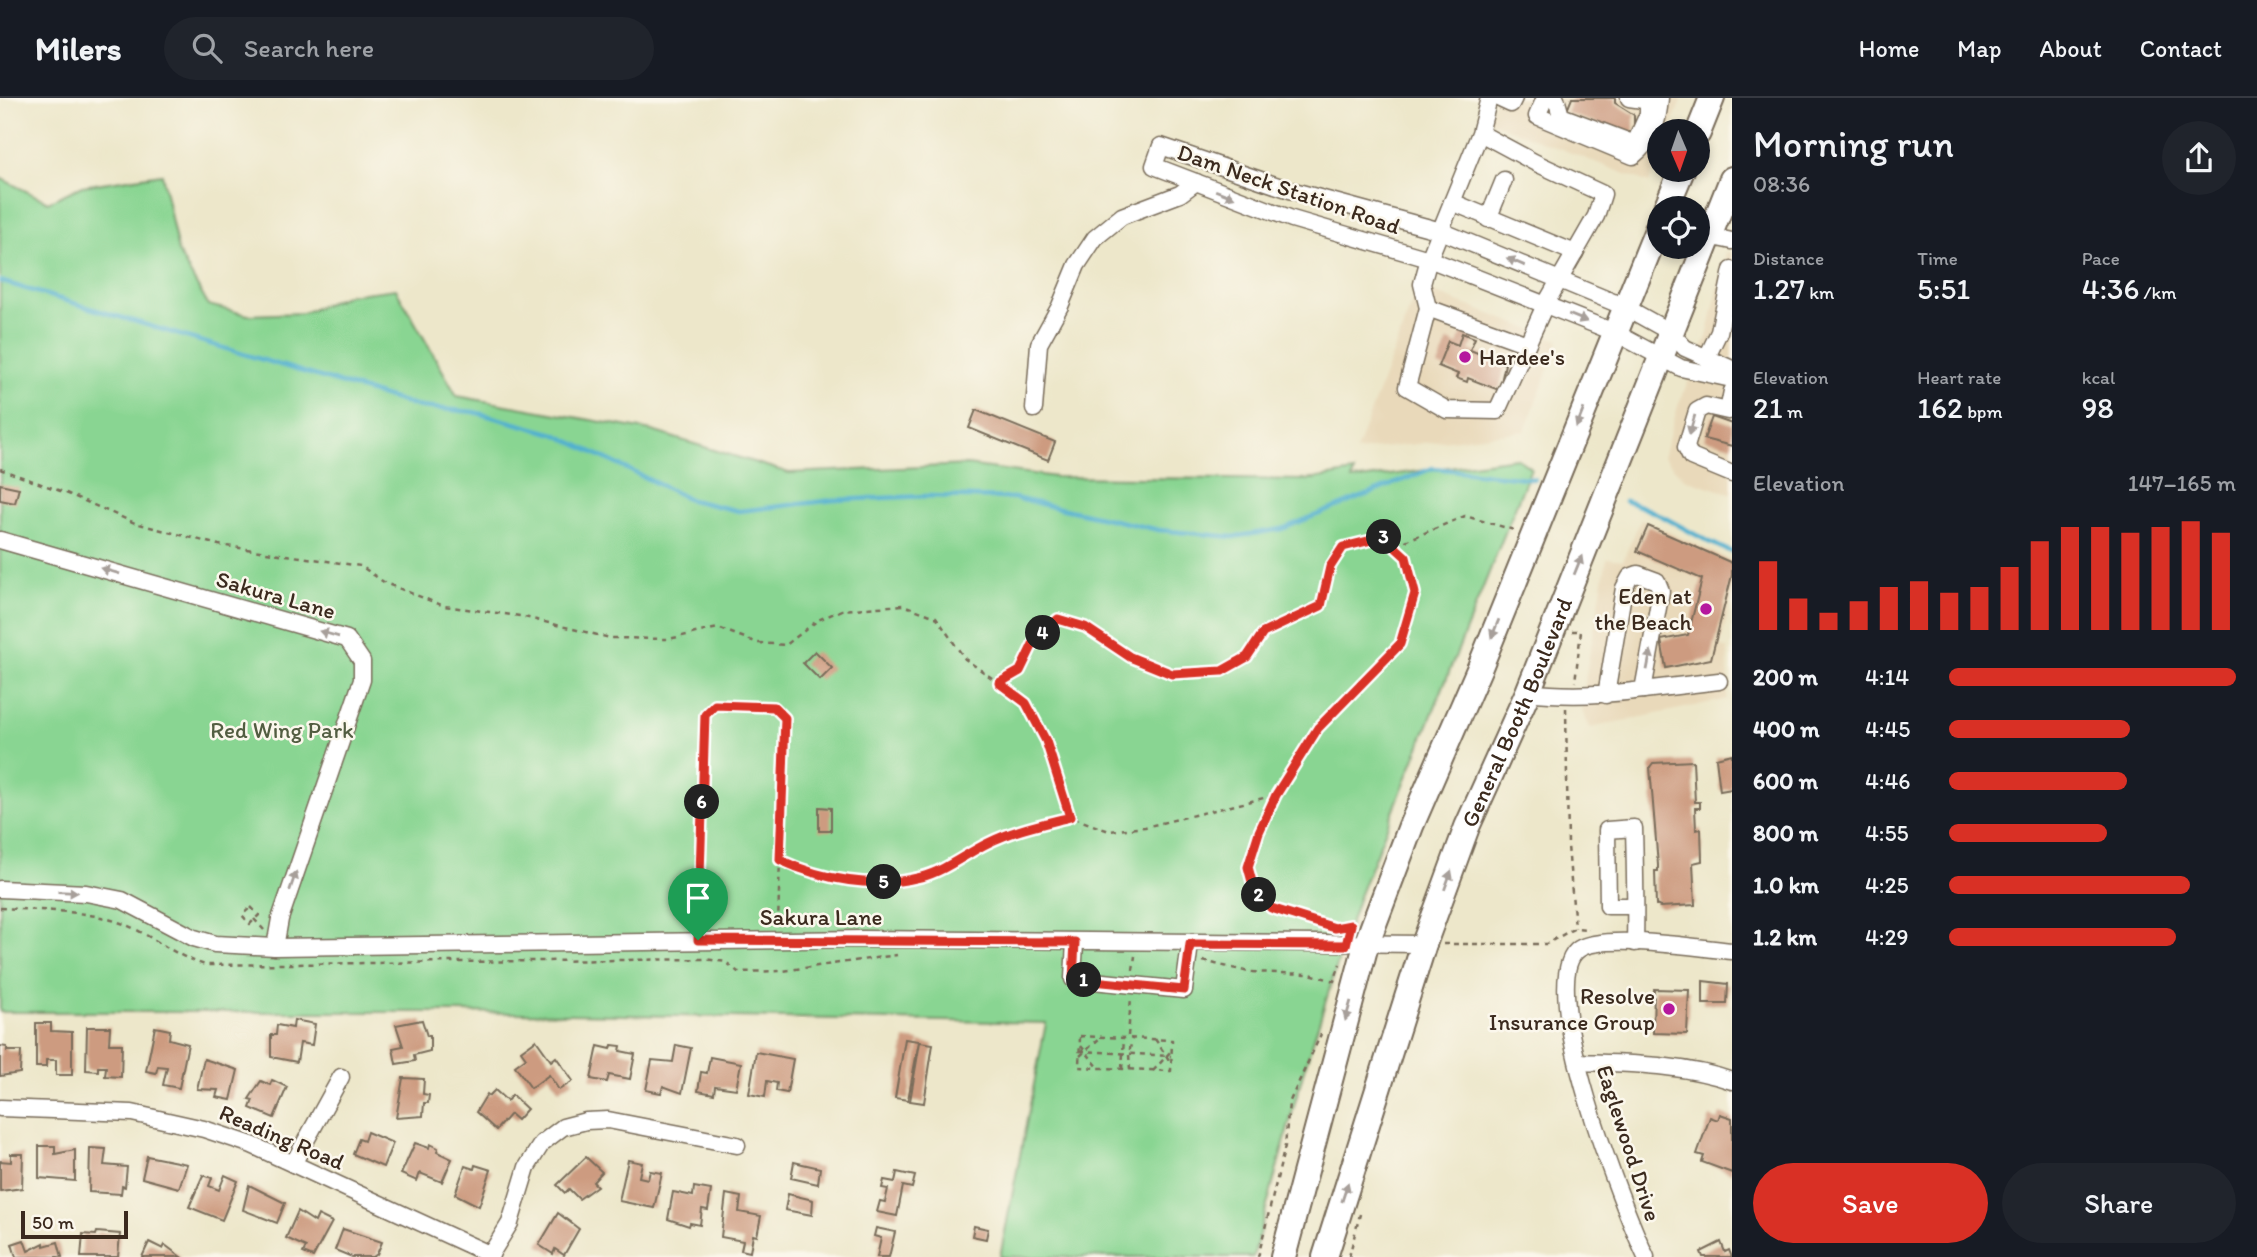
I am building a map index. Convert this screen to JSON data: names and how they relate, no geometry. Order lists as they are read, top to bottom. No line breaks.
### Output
{"streets":{"highway":["General Booth Boulevard"],"street":["Dam Neck Station Road","Sakura Lane","Reading Road","Eaglewood Drive"]},"crossings":[["Dam Neck Station Road","General Booth Boulevard"],["Sakura Lane","General Booth Boulevard"]],"parks":["Red Wing Park"],"places":["Hardee's","Eden at the Beach","Resolve Insurance Group"],"scale_bar":"50 m","north":"bottom","page":{"header":"Milers","search":"Search here","nav":["Home","Map","About","Contact"],"heading":["Morning run","08:36"],"stats":[["Distance","1.27 km"],["Time","5:51"],["Pace","4:36 /km"],["Elevation","21 m"],["Heart rate","162 bpm"],["kcal","98"]],"chart":["Elevation","147–165 m"],"pins":["3","4","6","5","2","1"],"list":[{"name":"200 m","note":"4:14"},{"name":"400 m","note":"4:45"},{"name":"600 m","note":"4:46"},{"name":"800 m","note":"4:55"},{"name":"1.0 km","note":"4:25"},{"name":"1.2 km","note":"4:29"}],"buttons":["Save","Share"],"scale":"50 m"}}
